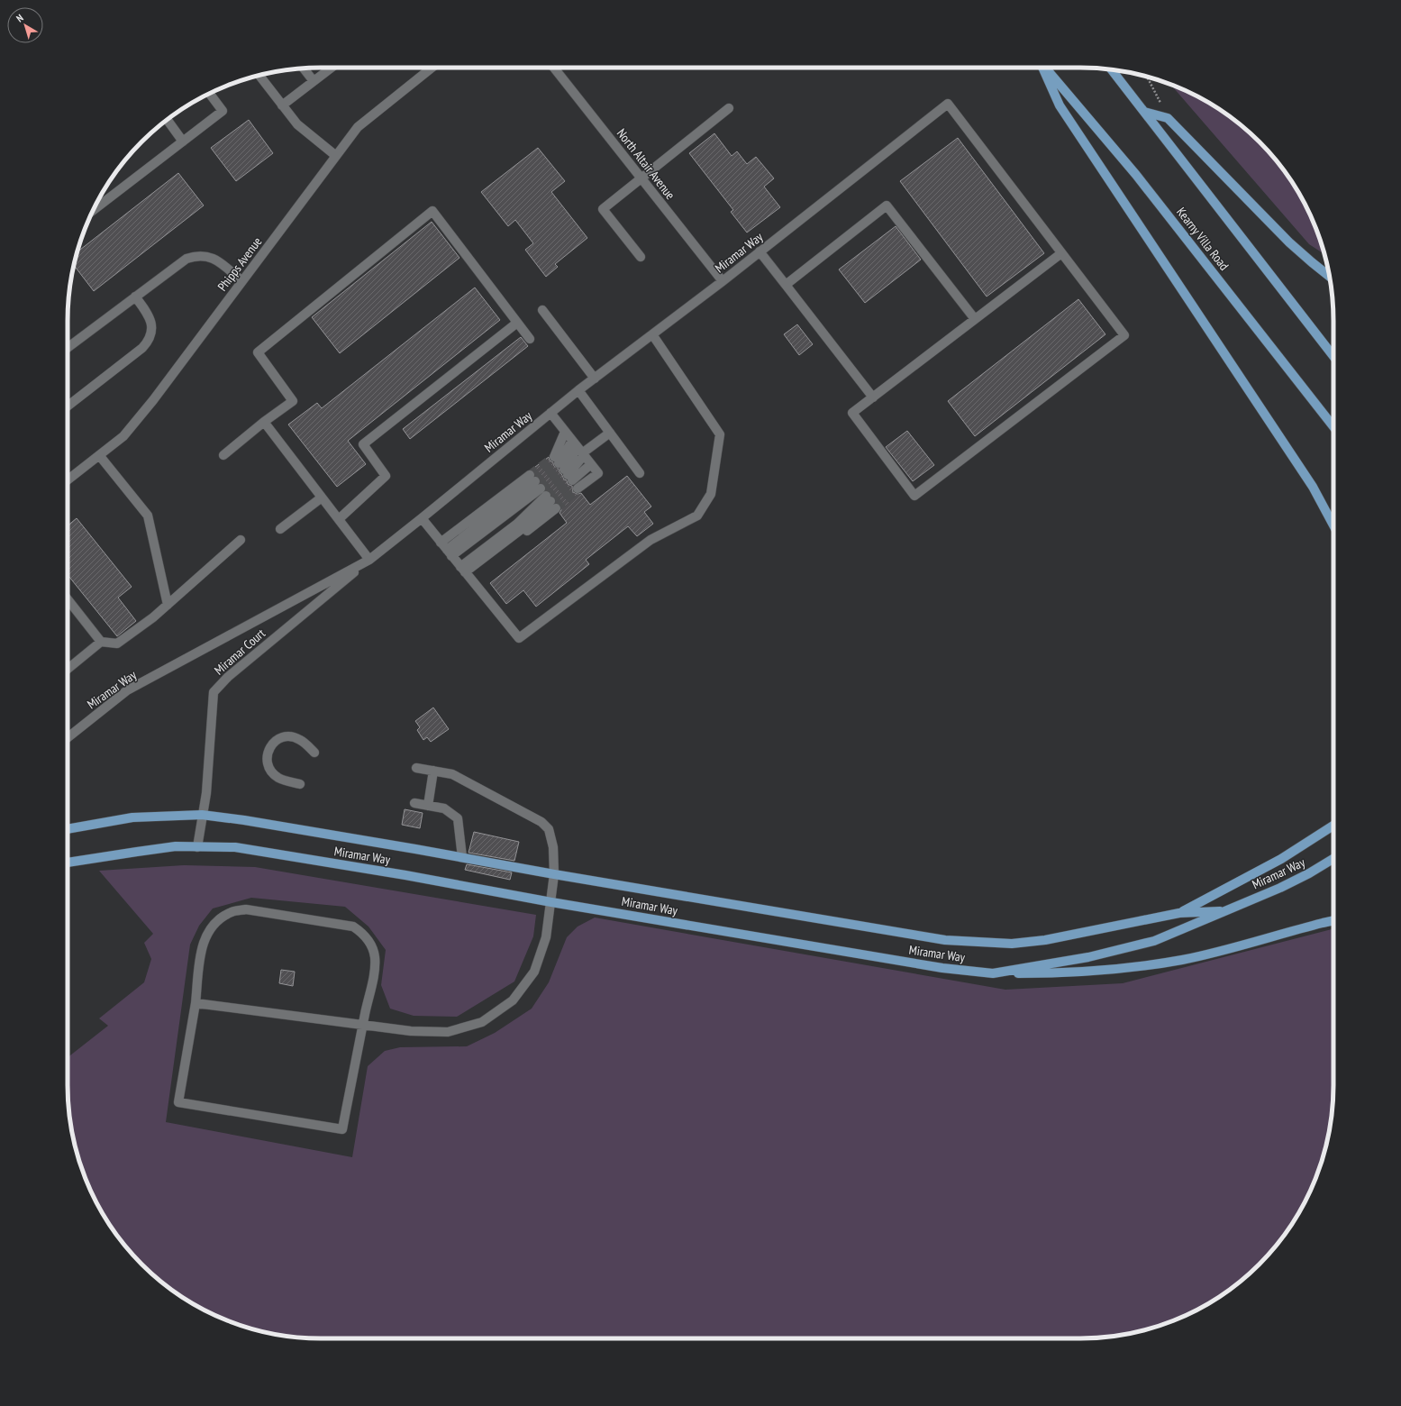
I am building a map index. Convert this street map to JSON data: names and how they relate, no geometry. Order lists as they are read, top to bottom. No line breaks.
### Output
{"streets":{"main road":["Kearny Villa Road","Miramar Way"],"street":["North Altair Avenue","Phipps Avenue","Miramar Court"]},"crossings":[["North Altair Avenue","Miramar Way"],["Miramar Way","Miramar Court"]],"north":"top left"}
